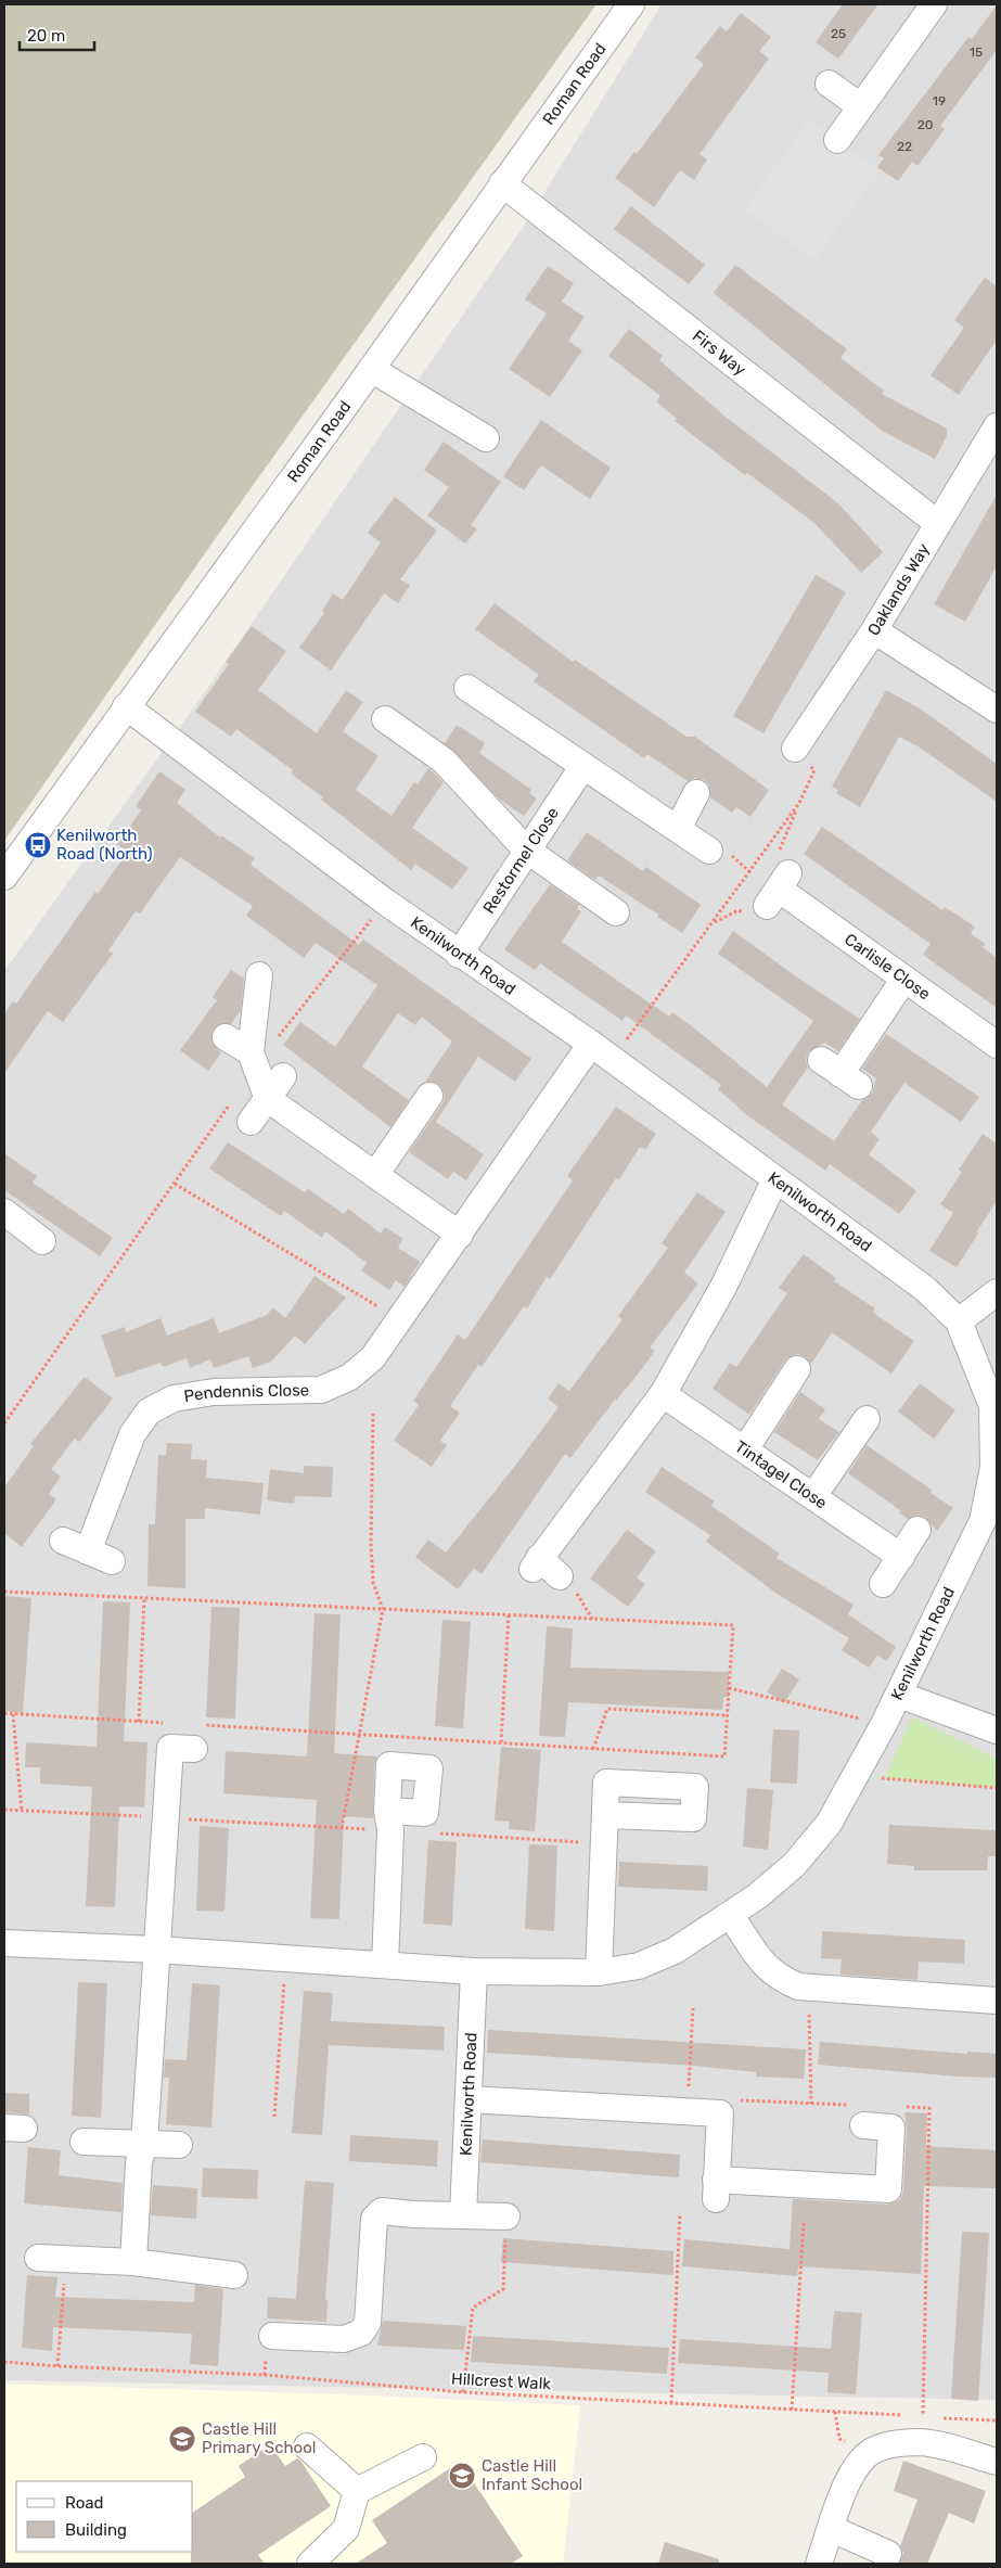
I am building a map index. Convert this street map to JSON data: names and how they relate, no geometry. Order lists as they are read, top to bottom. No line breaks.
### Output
{"streets":{"street":["Roman Road","Firs Way","Oaklands Way","Restormel Close","Kenilworth Road","Carlisle Close","Pendennis Close","Tintagel Close"],"path":["Hillcrest Walk"]},"crossings":[["Roman Road","Firs Way"],["Roman Road","Kenilworth Road"],["Firs Way","Oaklands Way"],["Restormel Close","Kenilworth Road"],["Kenilworth Road","Pendennis Close"]],"places":{"bus stop":["Kenilworth Road (North)"],"school or university":["Castle Hill Primary School","Castle Hill Infant School"]},"house_numbers":["25","15","19","20","22"],"legend":["Road","Building"],"scale_bar":"20 m"}
